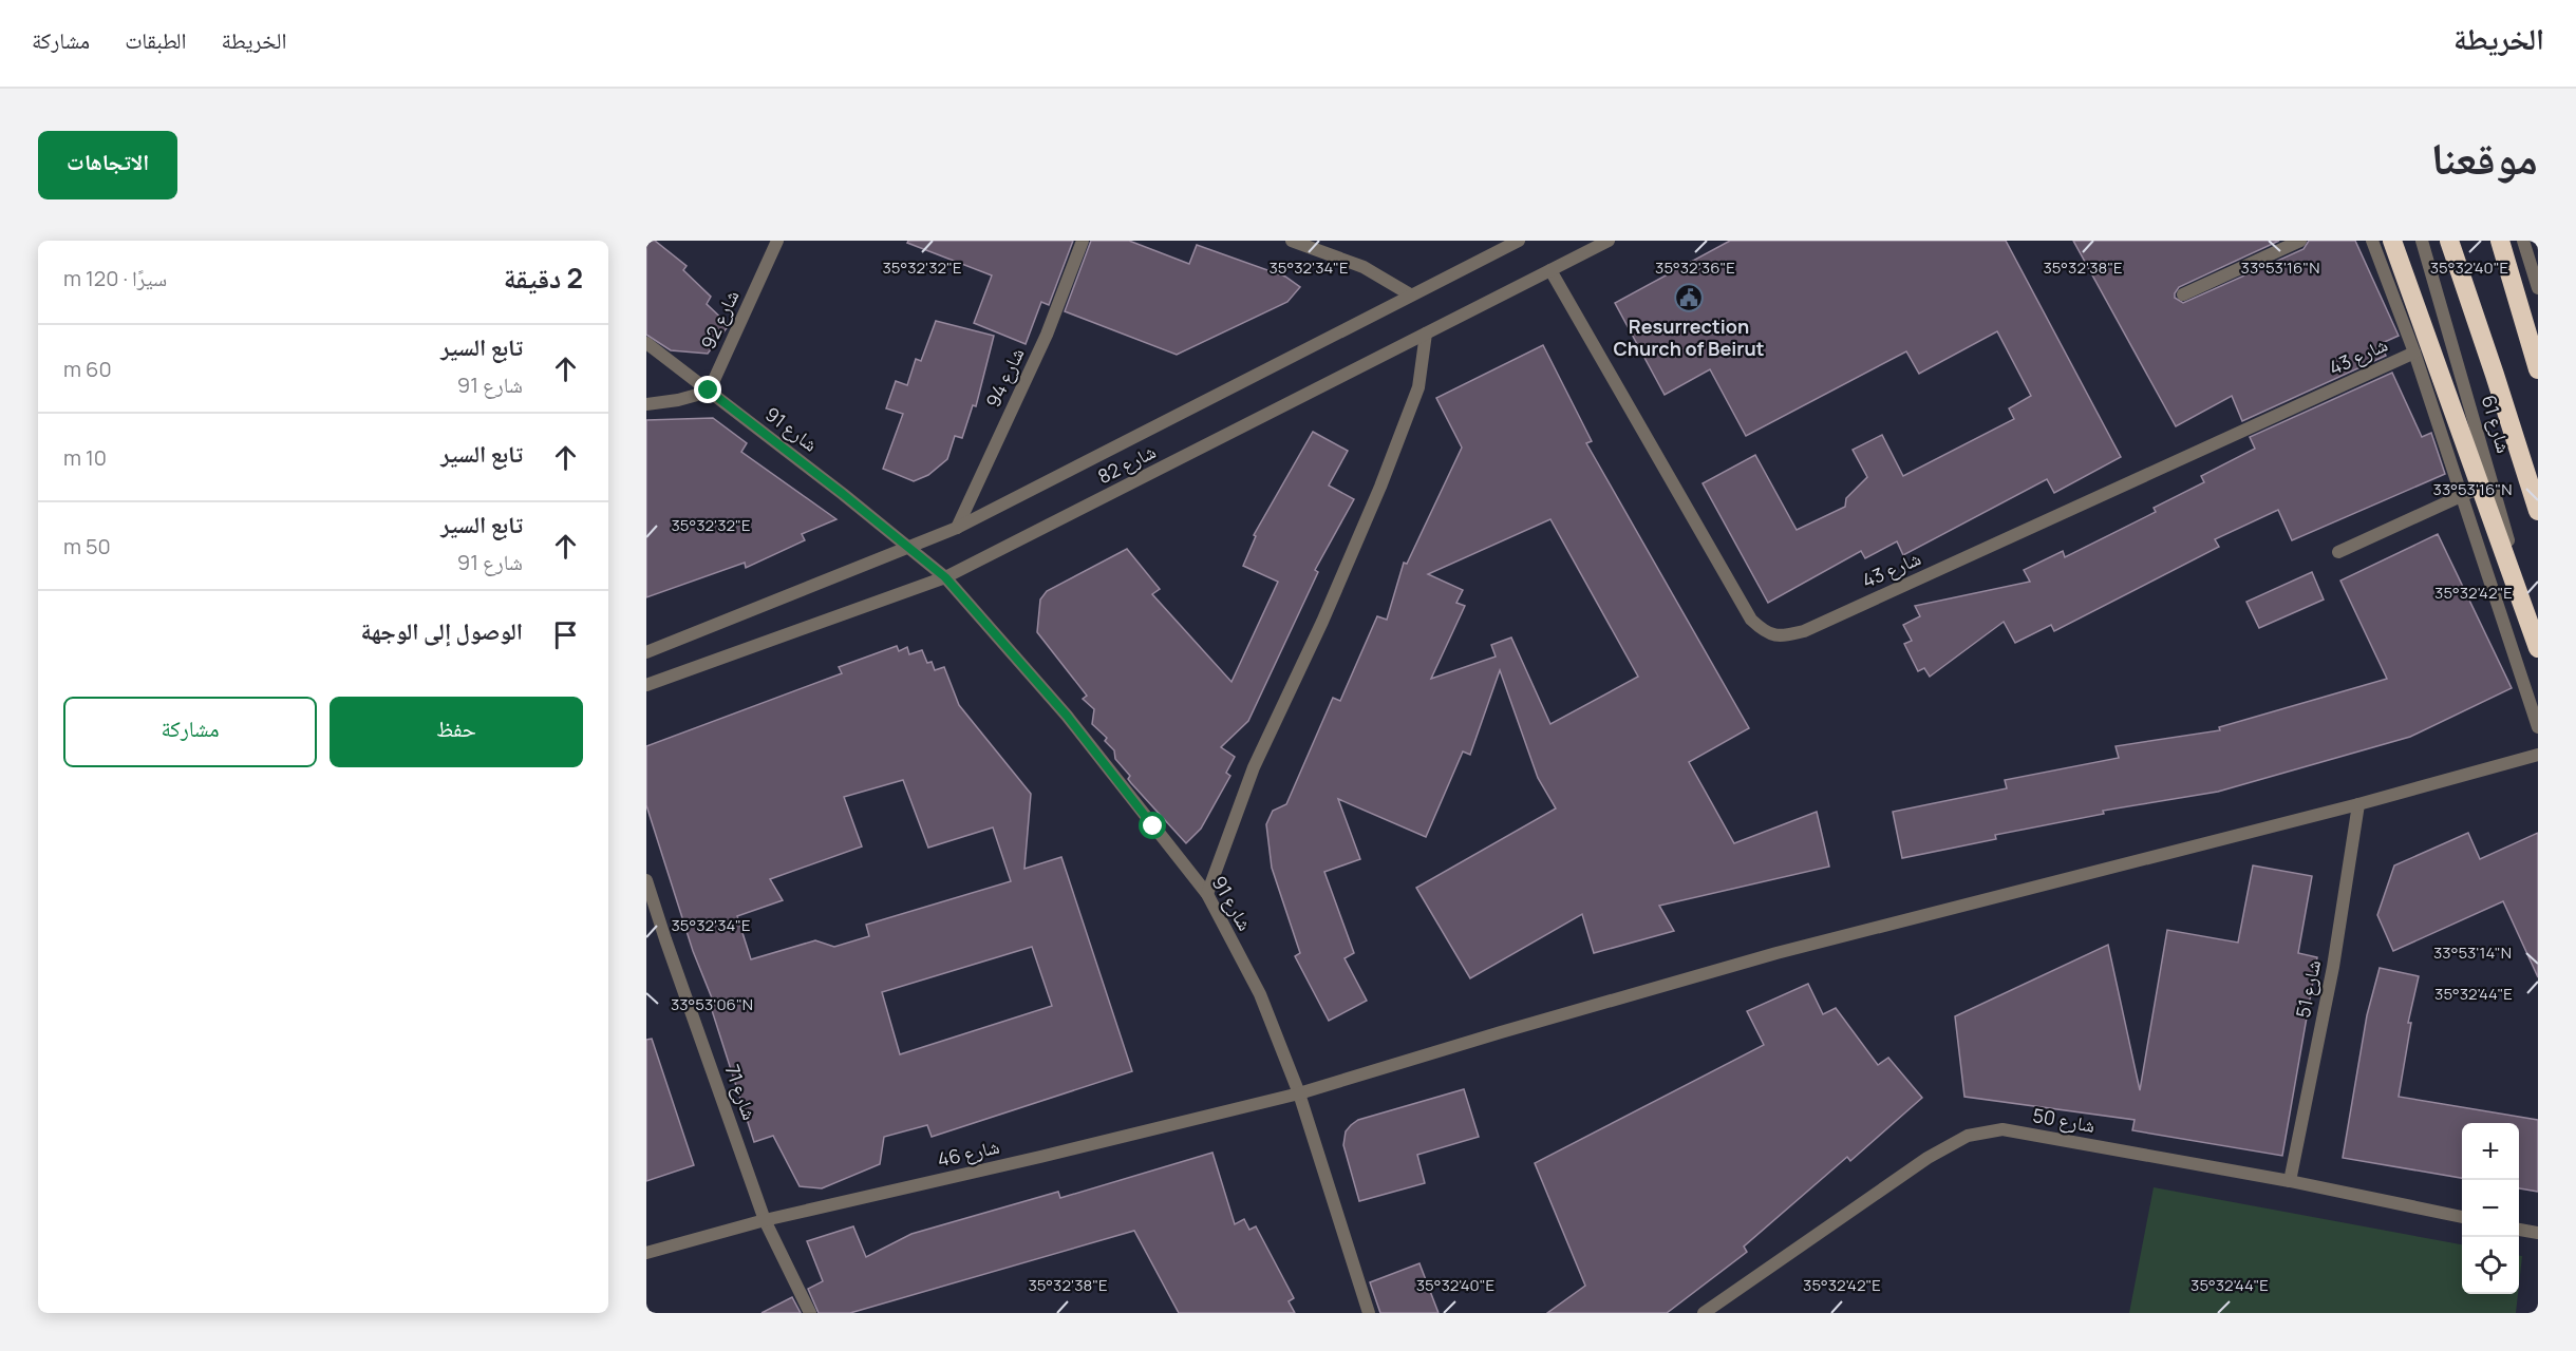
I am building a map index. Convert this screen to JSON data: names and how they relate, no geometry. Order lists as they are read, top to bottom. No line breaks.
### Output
{"streets":{"street":["شارع 92","شارع 43","شارع 94","شارع 61","شارع 91","شارع 82","شارع 51","شارع 71","شارع 50","شارع 46"]},"crossings":[["شارع 92","شارع 91"],["شارع 43","شارع 82"],["شارع 94","شارع 82"],["شارع 91","شارع 82"],["شارع 91","شارع 46"],["شارع 51","شارع 50"],["شارع 51","شارع 46"],["شارع 71","شارع 46"]],"places":{"public building":["Resurrection Church of Beirut"]},"page":{"header":"الخريطة","nav":["الخريطة","الطبقات","مشاركة"],"title":"موقعنا","buttons":["الاتجاهات",["حفظ","مشاركة"]],"heading":["2 دقيقة","سيرًا · 120 m"],"list":[["تابع السير","شارع 91","60 m"],["تابع السير","10 m"],["تابع السير","شارع 91","50 m"],"الوصول إلى الوجهة"],"map_buttons":["+","−"]},"coordinates":["33°53'16\"N","35°32'32\"E","35°32'34\"E","35°32'36\"E","35°32'38\"E","35°32'40\"E","35°32'42\"E","33°53'14\"N","35°32'44\"E","33°53'06\"N"]}
